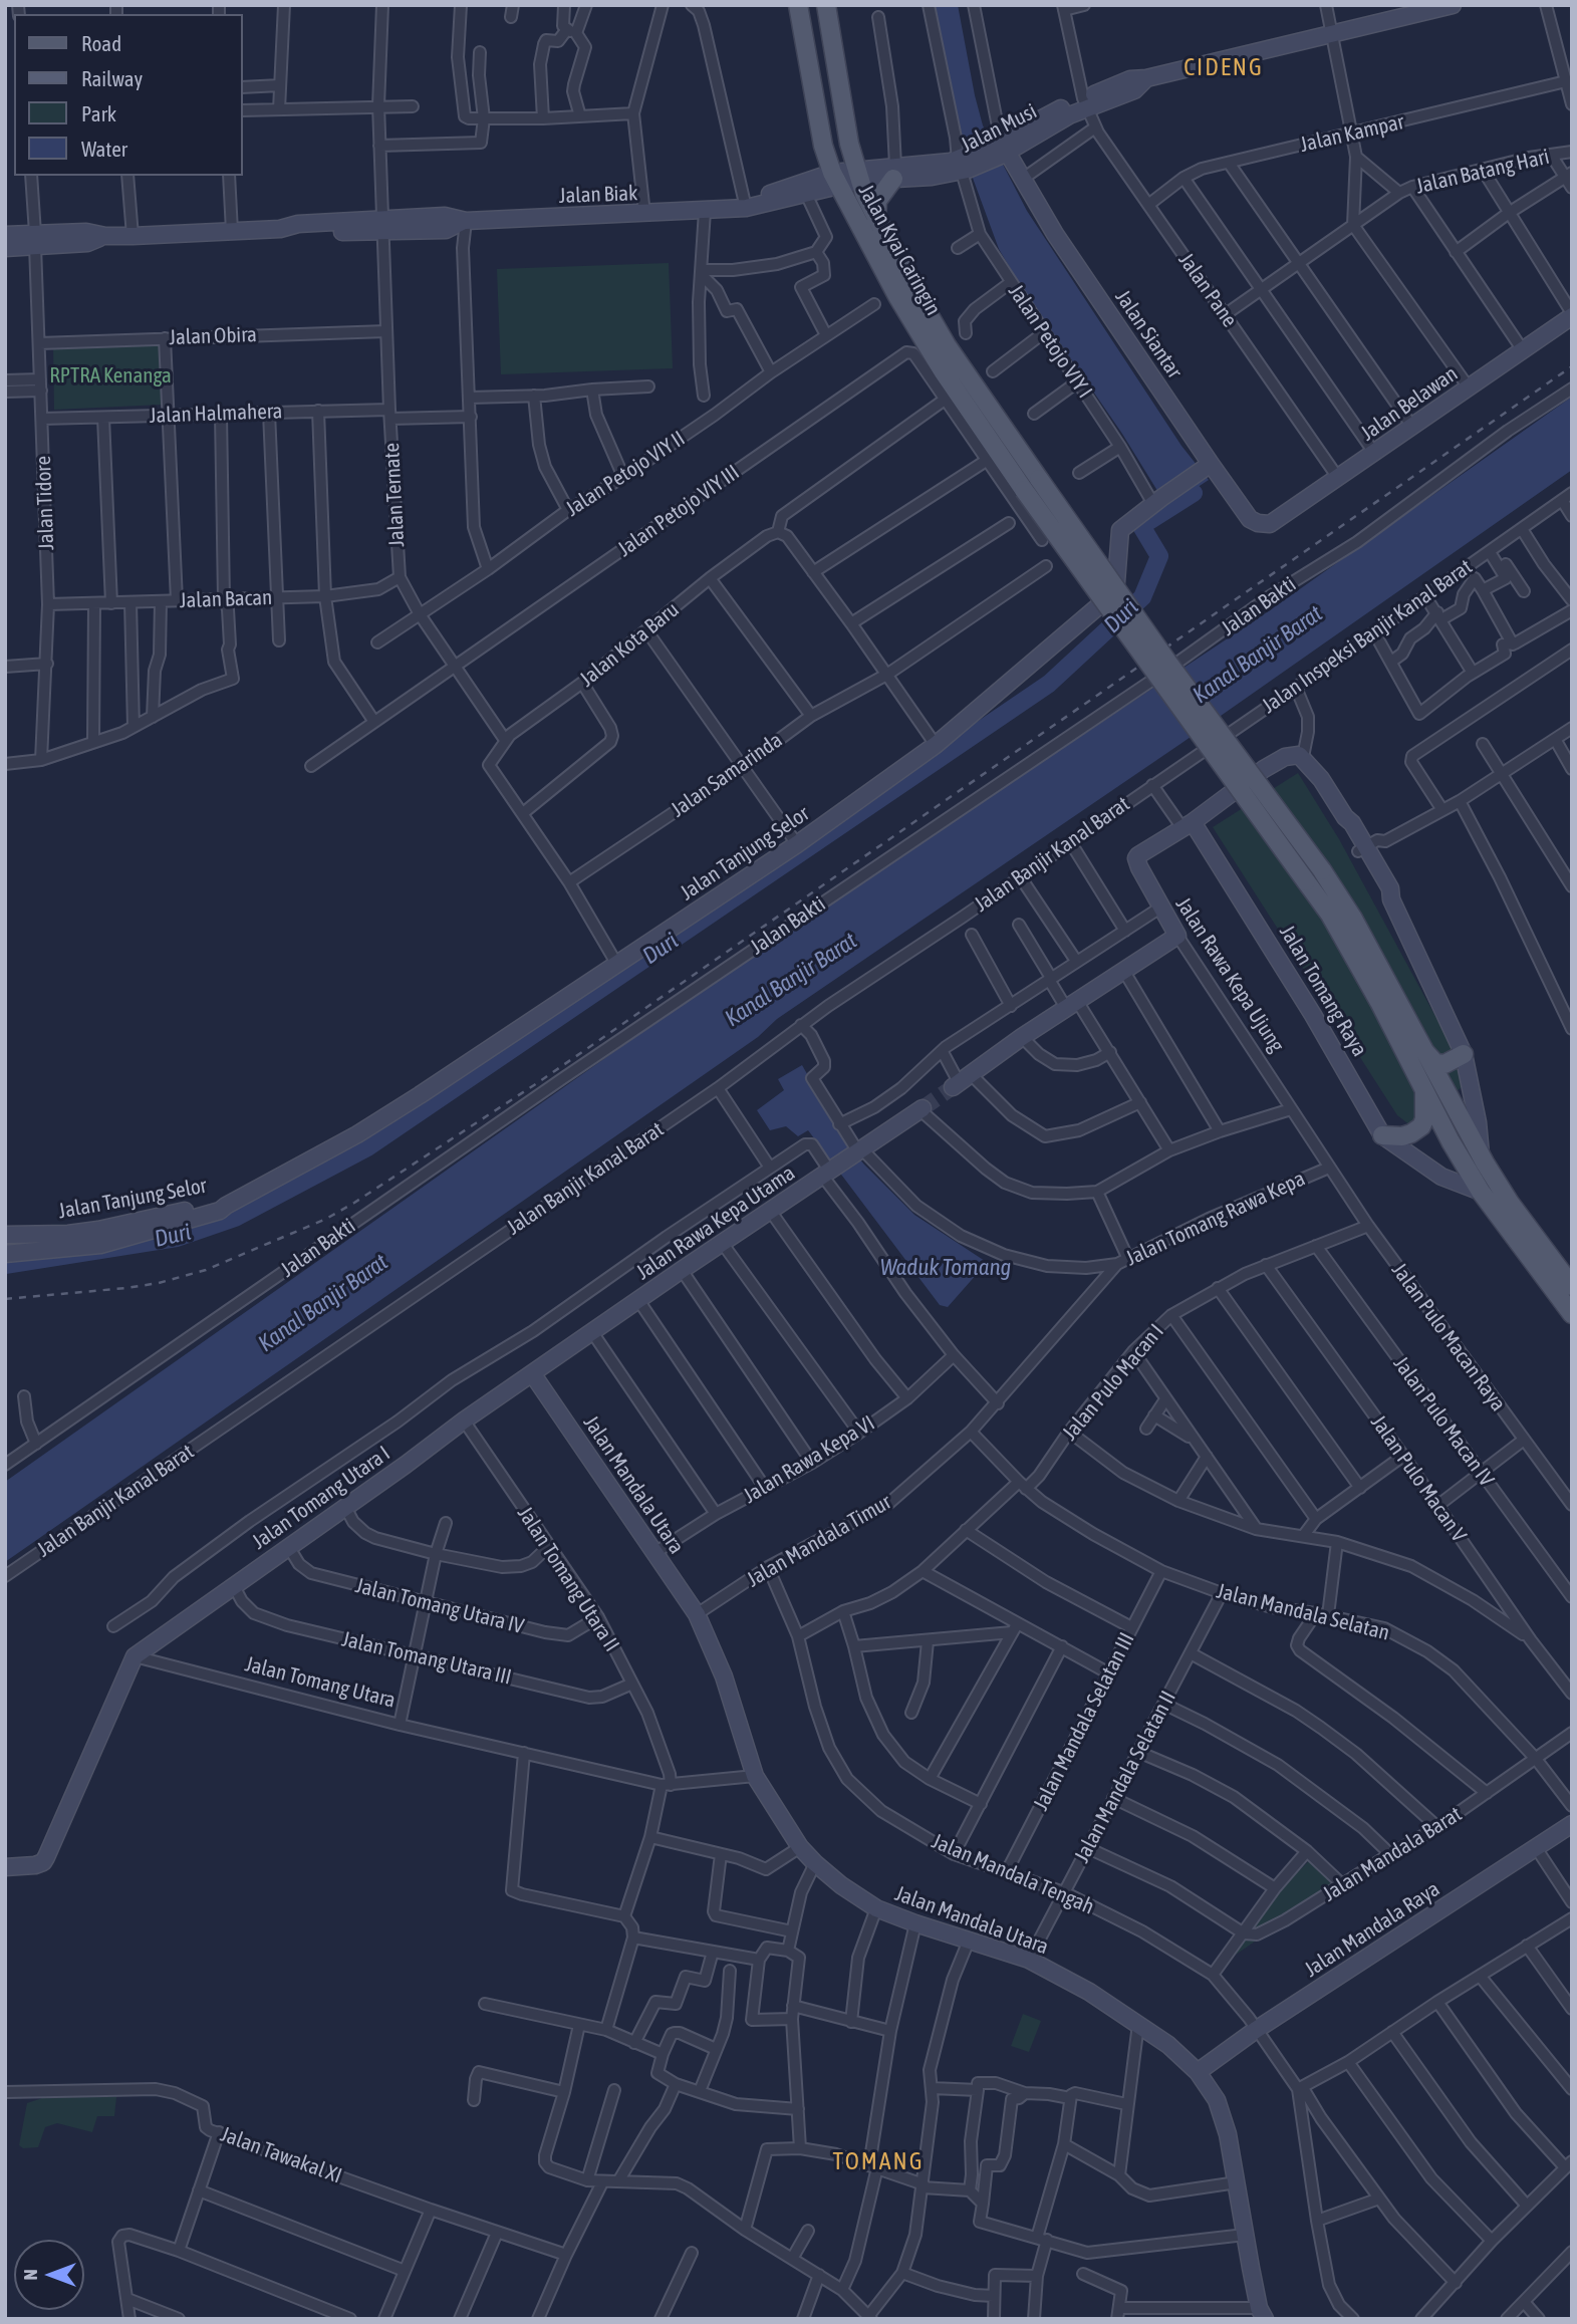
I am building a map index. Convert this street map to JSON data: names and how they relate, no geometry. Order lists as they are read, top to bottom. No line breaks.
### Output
{"streets":{"main road":["Jalan Kyai Caringin","Jalan Tomang Raya"],"street":["Jalan Musi","Jalan Kampar","Jalan Batang Hari","Jalan Biak","Jalan Pane","Jalan Siantar","Jalan Obira","Jalan Petojo VIY I","Jalan Belawan","Jalan Halmahera","Jalan Petojo VIY II","Jalan Ternate","Jalan Tidore","Jalan Petojo VIY III","Jalan Bacan","Jalan Bakti","Jalan Inspeksi Banjir Kanal Barat","Jalan Kota Baru","Jalan Samarinda","Jalan Tanjung Selor","Jalan Banjir Kanal Barat","Jalan Rawa Kepa Ujung","Jalan Tomang Rawa Kepa","Jalan Rawa Kepa Utama","Jalan Pulo Macan Raya","Jalan Pulo Macan I","Jalan Pulo Macan IV","Jalan Rawa Kepa VI","Jalan Pulo Macan V","Jalan Mandala Utara","Jalan Tomang Utara I","Jalan Mandala Timur","Jalan Tomang Utara II","Jalan Tomang Utara IV","Jalan Mandala Selatan","Jalan Tomang Utara III","Jalan Tomang Utara","Jalan Mandala Selatan III","Jalan Mandala Selatan II","Jalan Mandala Barat","Jalan Mandala Tengah","Jalan Mandala Raya","Jalan Tawakal XI"]},"crossings":[["Jalan Musi","Jalan Biak"],["Jalan Musi","Jalan Kyai Caringin"],["Jalan Musi","Jalan Pane"],["Jalan Musi","Jalan Siantar"],["Jalan Musi","Jalan Petojo VIY I"],["Jalan Kampar","Jalan Pane"],["Jalan Biak","Jalan Kyai Caringin"],["Jalan Biak","Jalan Ternate"],["Jalan Biak","Jalan Tidore"],["Jalan Kyai Caringin","Jalan Tomang Raya"],["Jalan Pane","Jalan Belawan"],["Jalan Siantar","Jalan Belawan"],["Jalan Siantar","Jalan Tanjung Selor"],["Jalan Obira","Jalan Ternate"],["Jalan Obira","Jalan Tidore"],["Jalan Petojo VIY I","Jalan Tanjung Selor"],["Jalan Halmahera","Jalan Ternate"],["Jalan Halmahera","Jalan Tidore"],["Jalan Petojo VIY II","Jalan Ternate"],["Jalan Ternate","Jalan Petojo VIY III"],["Jalan Ternate","Jalan Bacan"],["Jalan Ternate","Jalan Kota Baru"],["Jalan Tidore","Jalan Bacan"],["Jalan Inspeksi Banjir Kanal Barat","Jalan Banjir Kanal Barat"],["Jalan Rawa Kepa Ujung","Jalan Tomang Raya"],["Jalan Rawa Kepa Ujung","Jalan Tomang Rawa Kepa"],["Jalan Rawa Kepa Ujung","Jalan Pulo Macan Raya"],["Jalan Tomang Rawa Kepa","Jalan Pulo Macan Raya"],["Jalan Tomang Rawa Kepa","Jalan Mandala Timur"],["Jalan Rawa Kepa Utama","Jalan Mandala Utara"],["Jalan Rawa Kepa Utama","Jalan Tomang Utara I"],["Jalan Pulo Macan Raya","Jalan Pulo Macan I"],["Jalan Pulo Macan I","Jalan Pulo Macan IV"],["Jalan Pulo Macan I","Jalan Pulo Macan V"],["Jalan Pulo Macan I","Jalan Mandala Selatan"],["Jalan Pulo Macan I","Jalan Mandala Tengah"],["Jalan Rawa Kepa VI","Jalan Mandala Utara"],["Jalan Mandala Utara","Jalan Tomang Utara I"],["Jalan Mandala Utara","Jalan Mandala Timur"],["Jalan Mandala Utara","Jalan Tomang Utara"],["Jalan Mandala Utara","Jalan Mandala Selatan II"],["Jalan Mandala Utara","Jalan Mandala Raya"],["Jalan Tomang Utara I","Jalan Tomang Utara II"],["Jalan Tomang Utara I","Jalan Tomang Utara IV"],["Jalan Tomang Utara I","Jalan Tomang Utara III"],["Jalan Tomang Utara I","Jalan Tomang Utara"],["Jalan Mandala Timur","Jalan Mandala Selatan"],["Jalan Mandala Timur","Jalan Mandala Tengah"],["Jalan Tomang Utara II","Jalan Tomang Utara IV"],["Jalan Tomang Utara II","Jalan Tomang Utara III"],["Jalan Tomang Utara II","Jalan Tomang Utara"],["Jalan Mandala Selatan","Jalan Mandala Selatan III"],["Jalan Mandala Selatan","Jalan Mandala Selatan II"],["Jalan Mandala Selatan","Jalan Mandala Barat"],["Jalan Mandala Selatan III","Jalan Mandala Tengah"],["Jalan Mandala Selatan II","Jalan Mandala Tengah"],["Jalan Mandala Tengah","Jalan Mandala Raya"]],"districts":["CIDENG","TOMANG"],"water":["Duri","Kanal Banjir Barat","Waduk Tomang"],"parks":["RPTRA Kenanga"],"legend":["Road","Railway","Park","Water"],"north":"left"}
